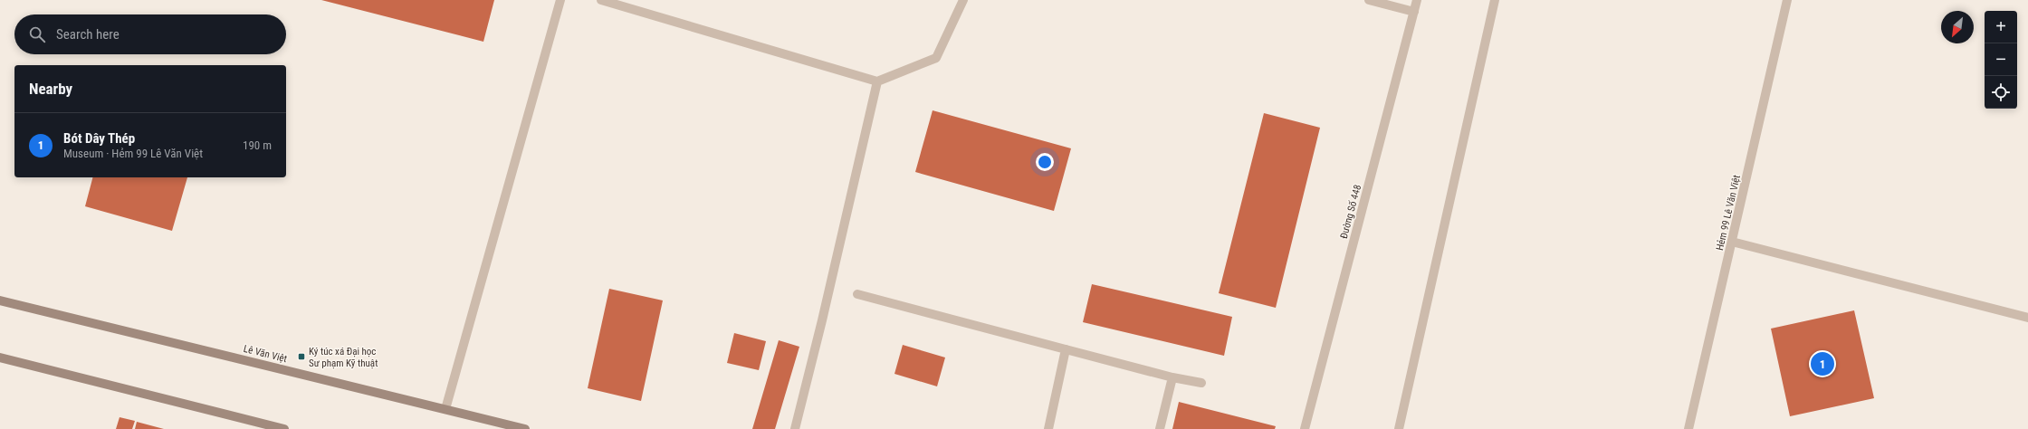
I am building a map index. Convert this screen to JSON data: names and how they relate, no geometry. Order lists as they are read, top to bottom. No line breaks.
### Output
{"streets":{"main road":["Lê Văn Việt"],"street":["Đường Số 448","Hẻm 99 Lê Văn Việt"]},"places":{"transit":["Ký túc xá Đại học Sư phạm Kỹ thuật"]},"north":"bottom left","page":{"map_buttons":["+","−"],"search":"Search here","heading":"Nearby","list":[{"mark":"1","name":"Bót Dây Thép","note":"Museum · Hẻm 99 Lê Văn Việt","value":"190 m"}],"pins":"1"}}
